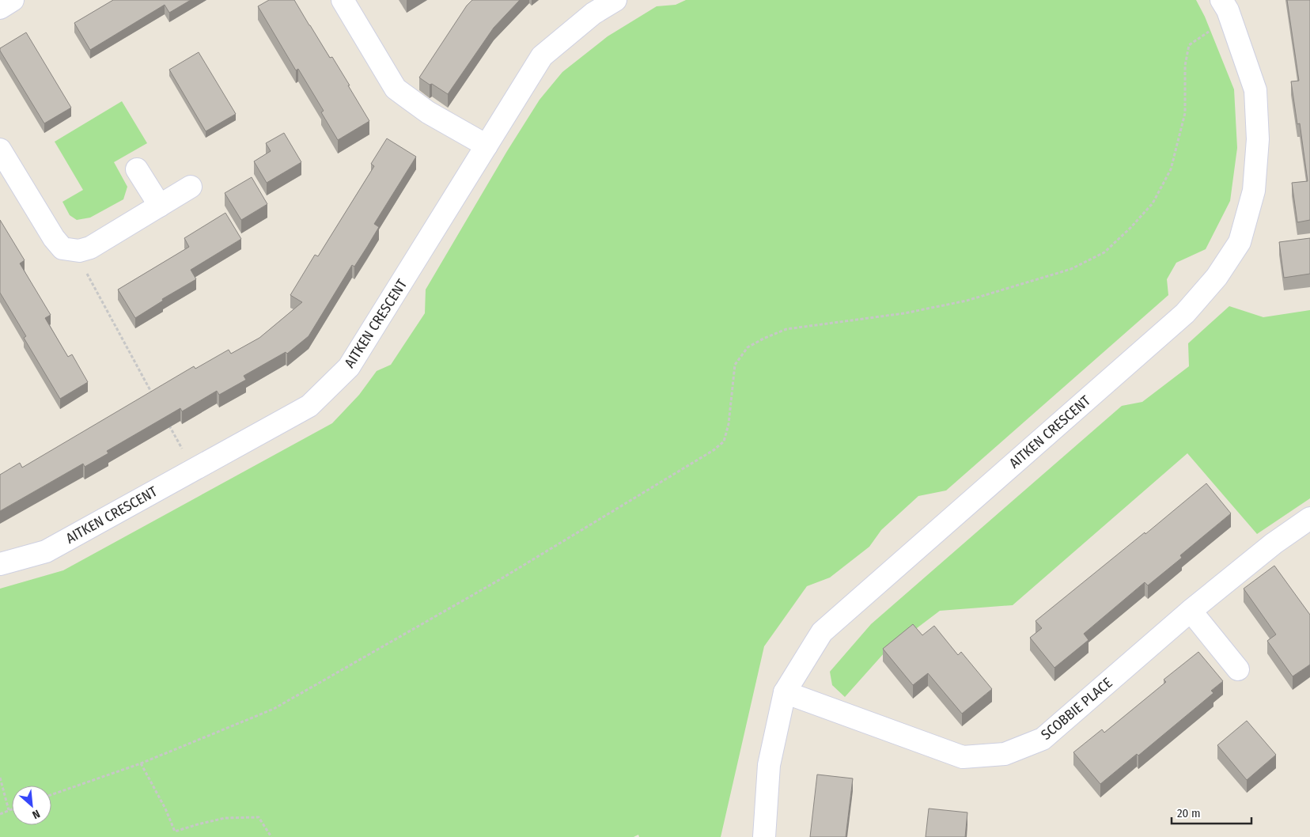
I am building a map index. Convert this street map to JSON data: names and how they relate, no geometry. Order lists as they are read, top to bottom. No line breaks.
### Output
{"streets":{"street":["AITKEN CRESCENT","SCOBBIE PLACE"]},"crossings":[["AITKEN CRESCENT","SCOBBIE PLACE"]],"scale_bar":"20 m","north":"bottom right"}
